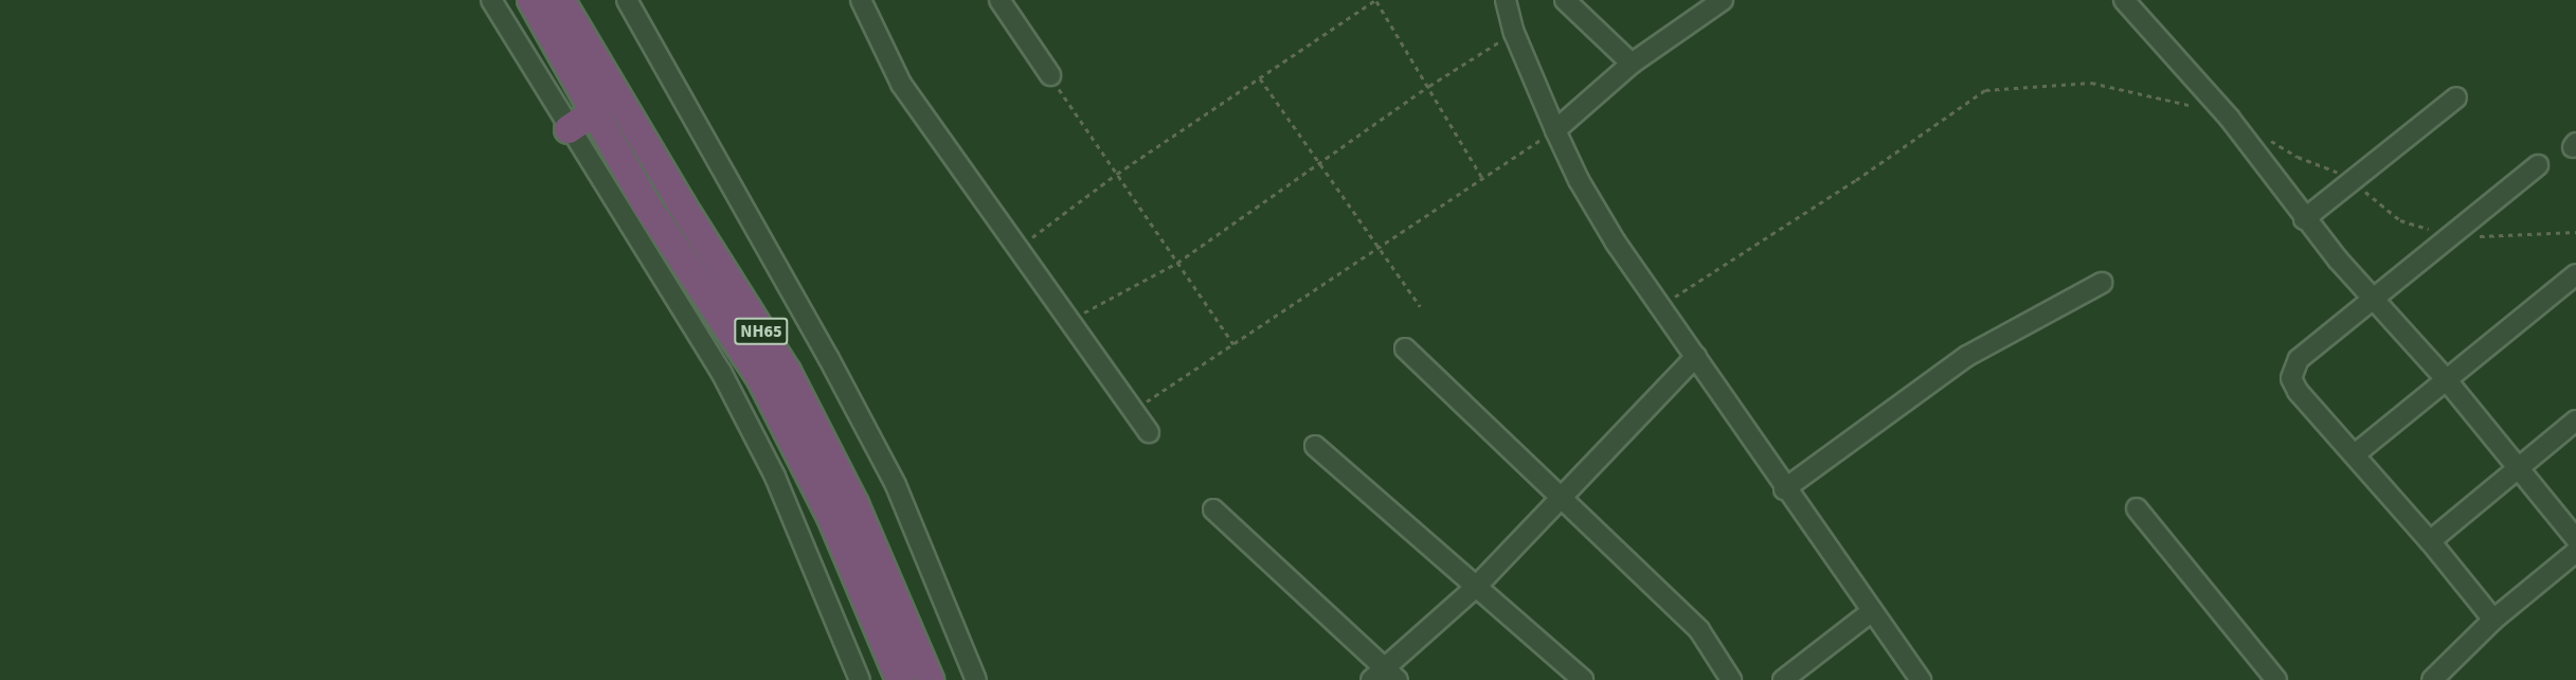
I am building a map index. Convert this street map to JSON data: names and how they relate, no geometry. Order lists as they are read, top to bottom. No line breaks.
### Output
{"streets":{"highway":["NH65"]}}
